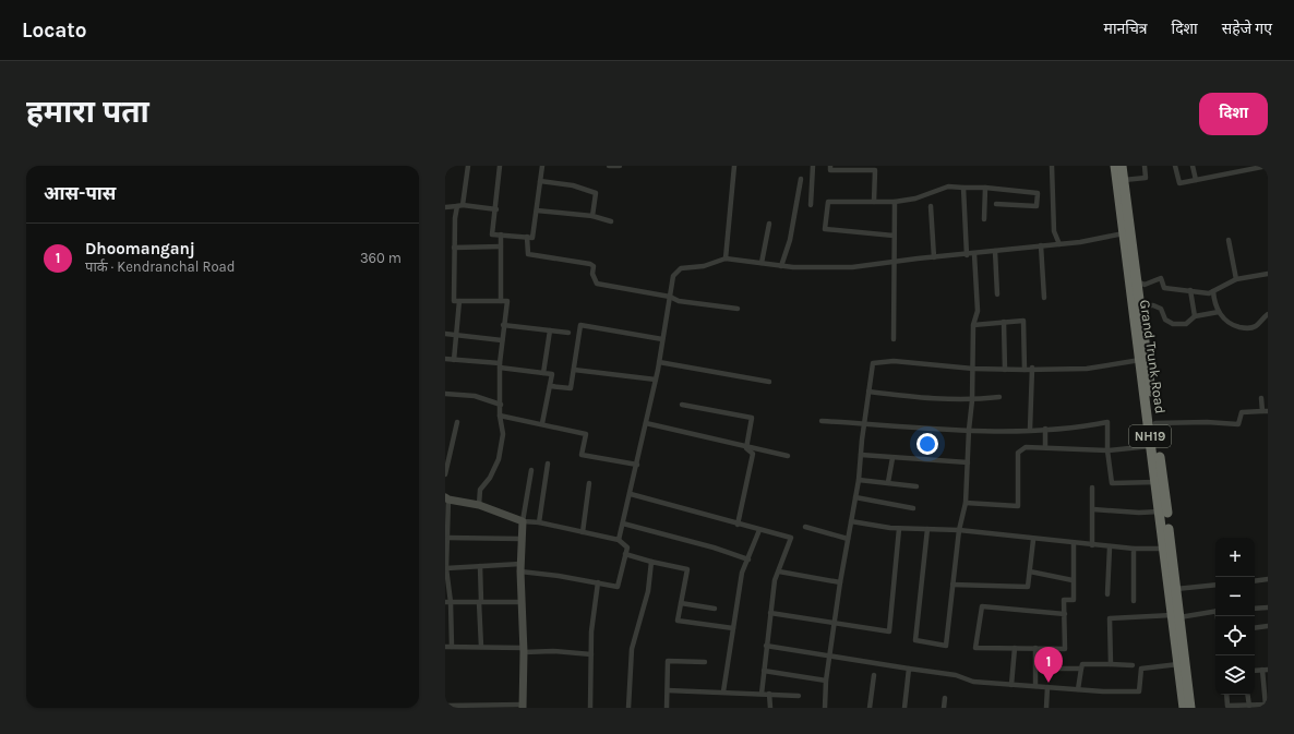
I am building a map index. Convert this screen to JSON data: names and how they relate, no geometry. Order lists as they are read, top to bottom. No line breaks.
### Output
{"streets":{"highway":["Grand Trunk Road","NH19"]},"page":{"header":"Locato","nav":["मानचित्र","दिशा","सहेजे गए"],"buttons":"दिशा","title":"हमारा पता","heading":"आस-पास","list":[{"mark":"1","name":"Dhoomanganj","note":"पार्क · Kendranchal Road","value":"360 m"}],"map_buttons":["+","−"],"pins":"1"}}
